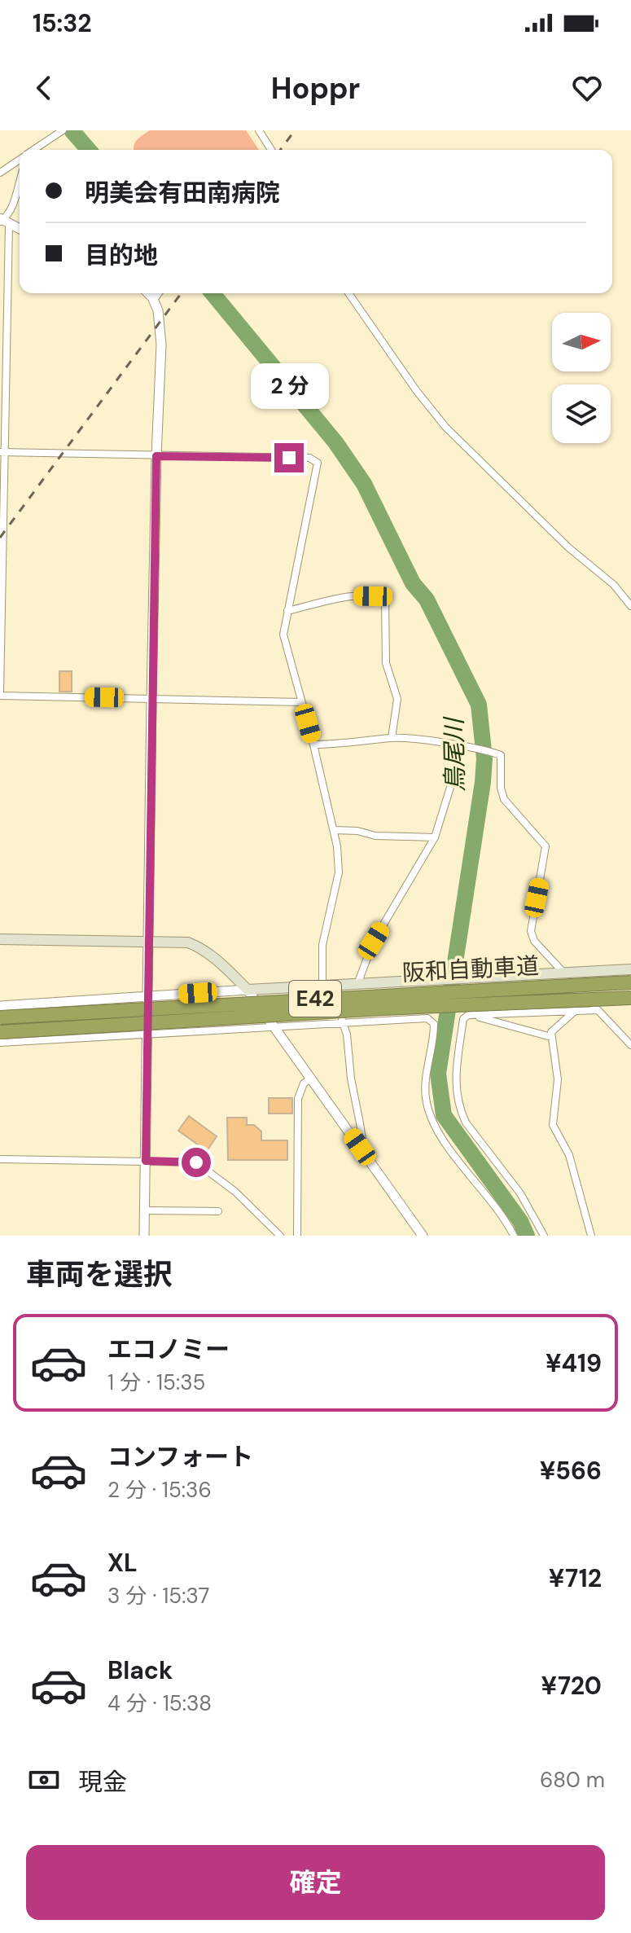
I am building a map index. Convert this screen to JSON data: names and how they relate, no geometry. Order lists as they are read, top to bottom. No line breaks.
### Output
{"streets":{"highway":["阪和自動車道","E42"]},"water":["鳥尾川"],"north":"right","page":{"status":"15:32","header":"Hoppr","banner":["明美会有田南病院","目的地"],"bubble":"2 分","heading":"車両を選択","list":[{"name":"エコノミー","note":"1 分 · 15:35","value":"¥419"},{"name":"コンフォート","note":"2 分 · 15:36","value":"¥566"},{"name":"XL","note":"3 分 · 15:37","value":"¥712"},{"name":"Black","note":"4 分 · 15:38","value":"¥720"}],"pay":["現金","680 m"],"buttons":"確定"}}
